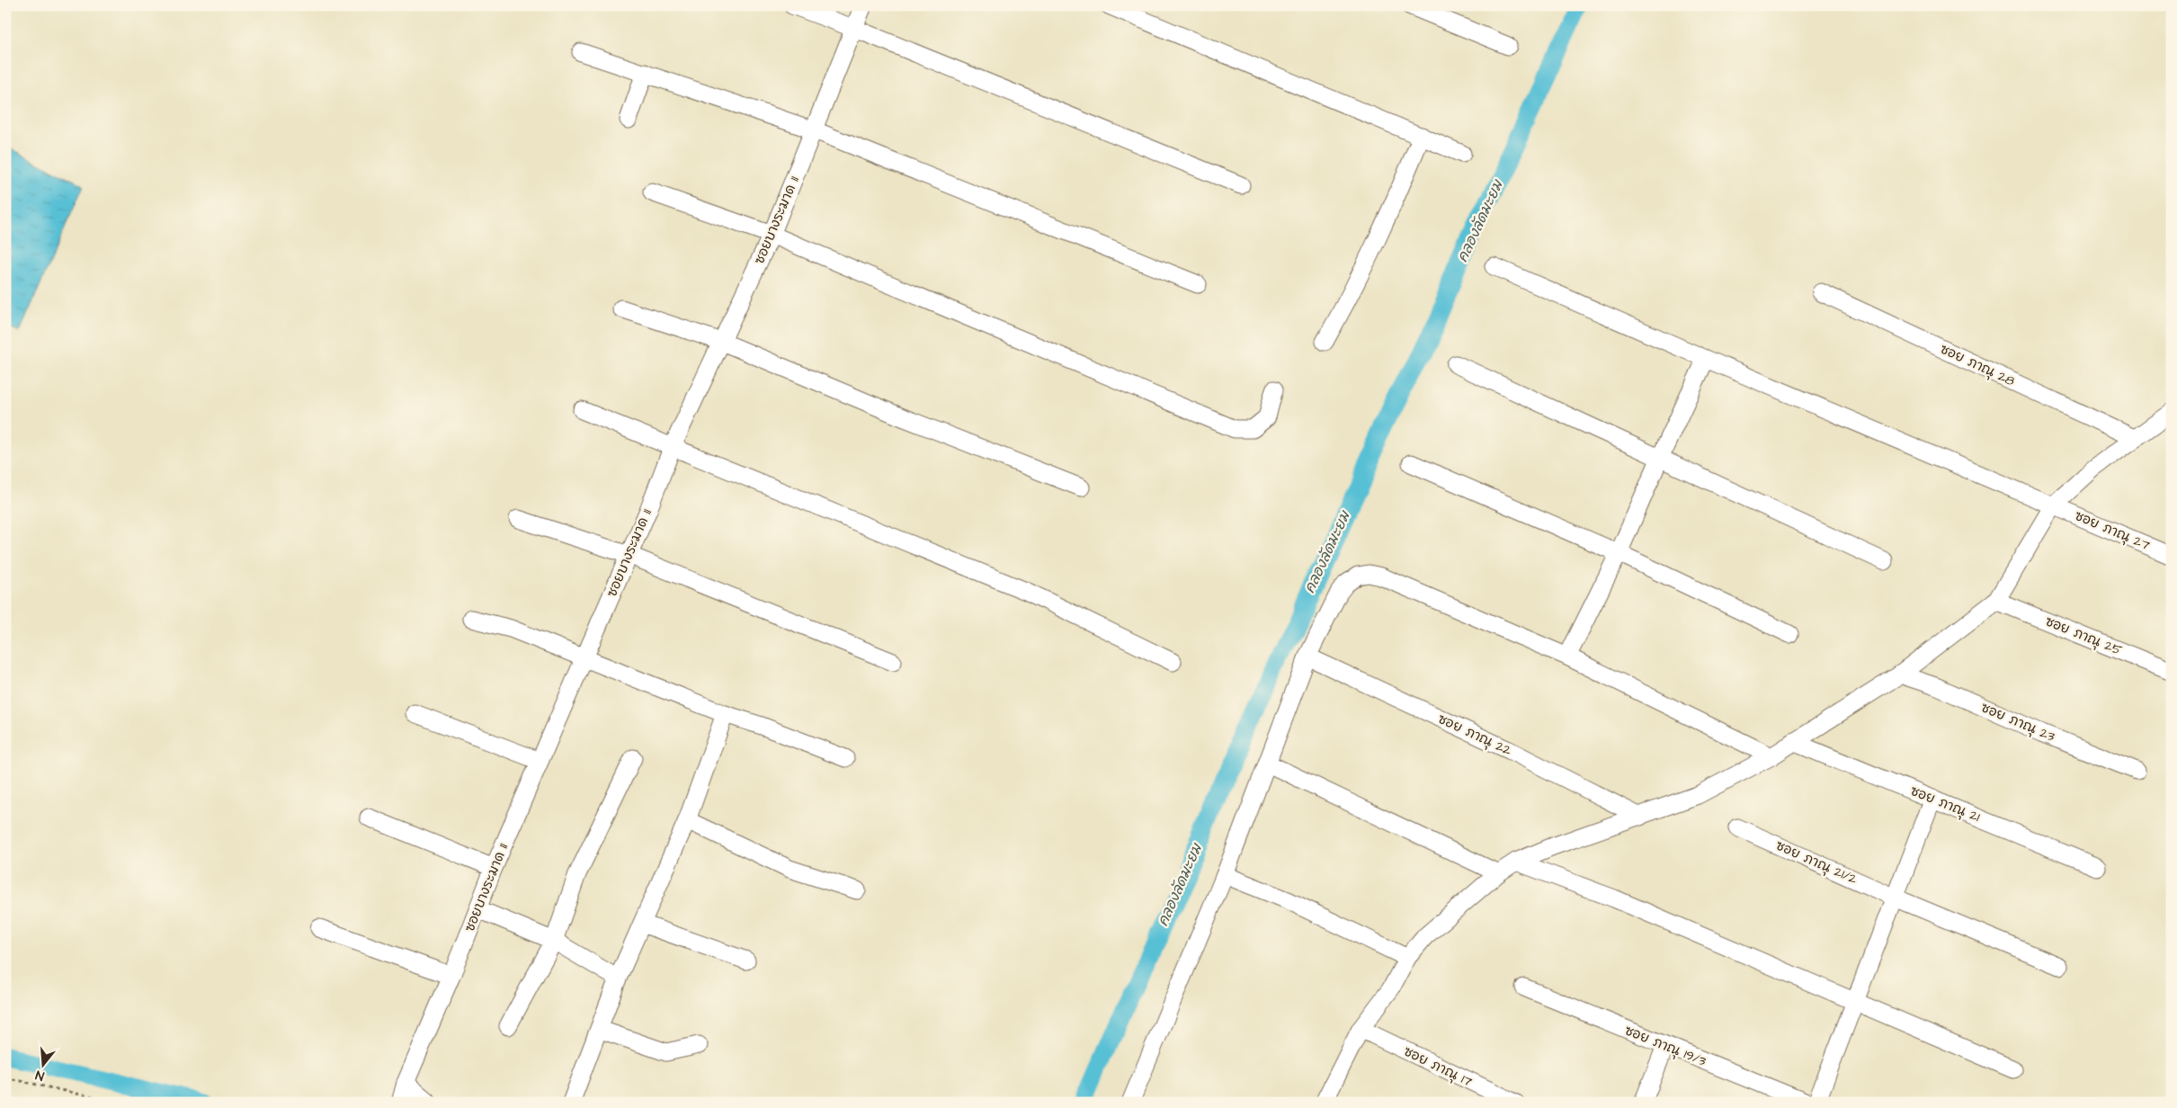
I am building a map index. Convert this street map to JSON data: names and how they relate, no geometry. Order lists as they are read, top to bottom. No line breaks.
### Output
{"streets":{"street":["ซอยบางระมาด 11","ซอย ภาณุ 28","ซอย ภาณุ 27","ซอย ภาณุ 25","ซอย ภาณุ 23","ซอย ภาณุ 22","ซอย ภาณุ 21","ซอย ภาณุ 21/2","ซอย ภาณุ 19/3","ซอย ภาณุ 17"]},"water":["คลองลัดมะยม"],"north":"bottom"}
